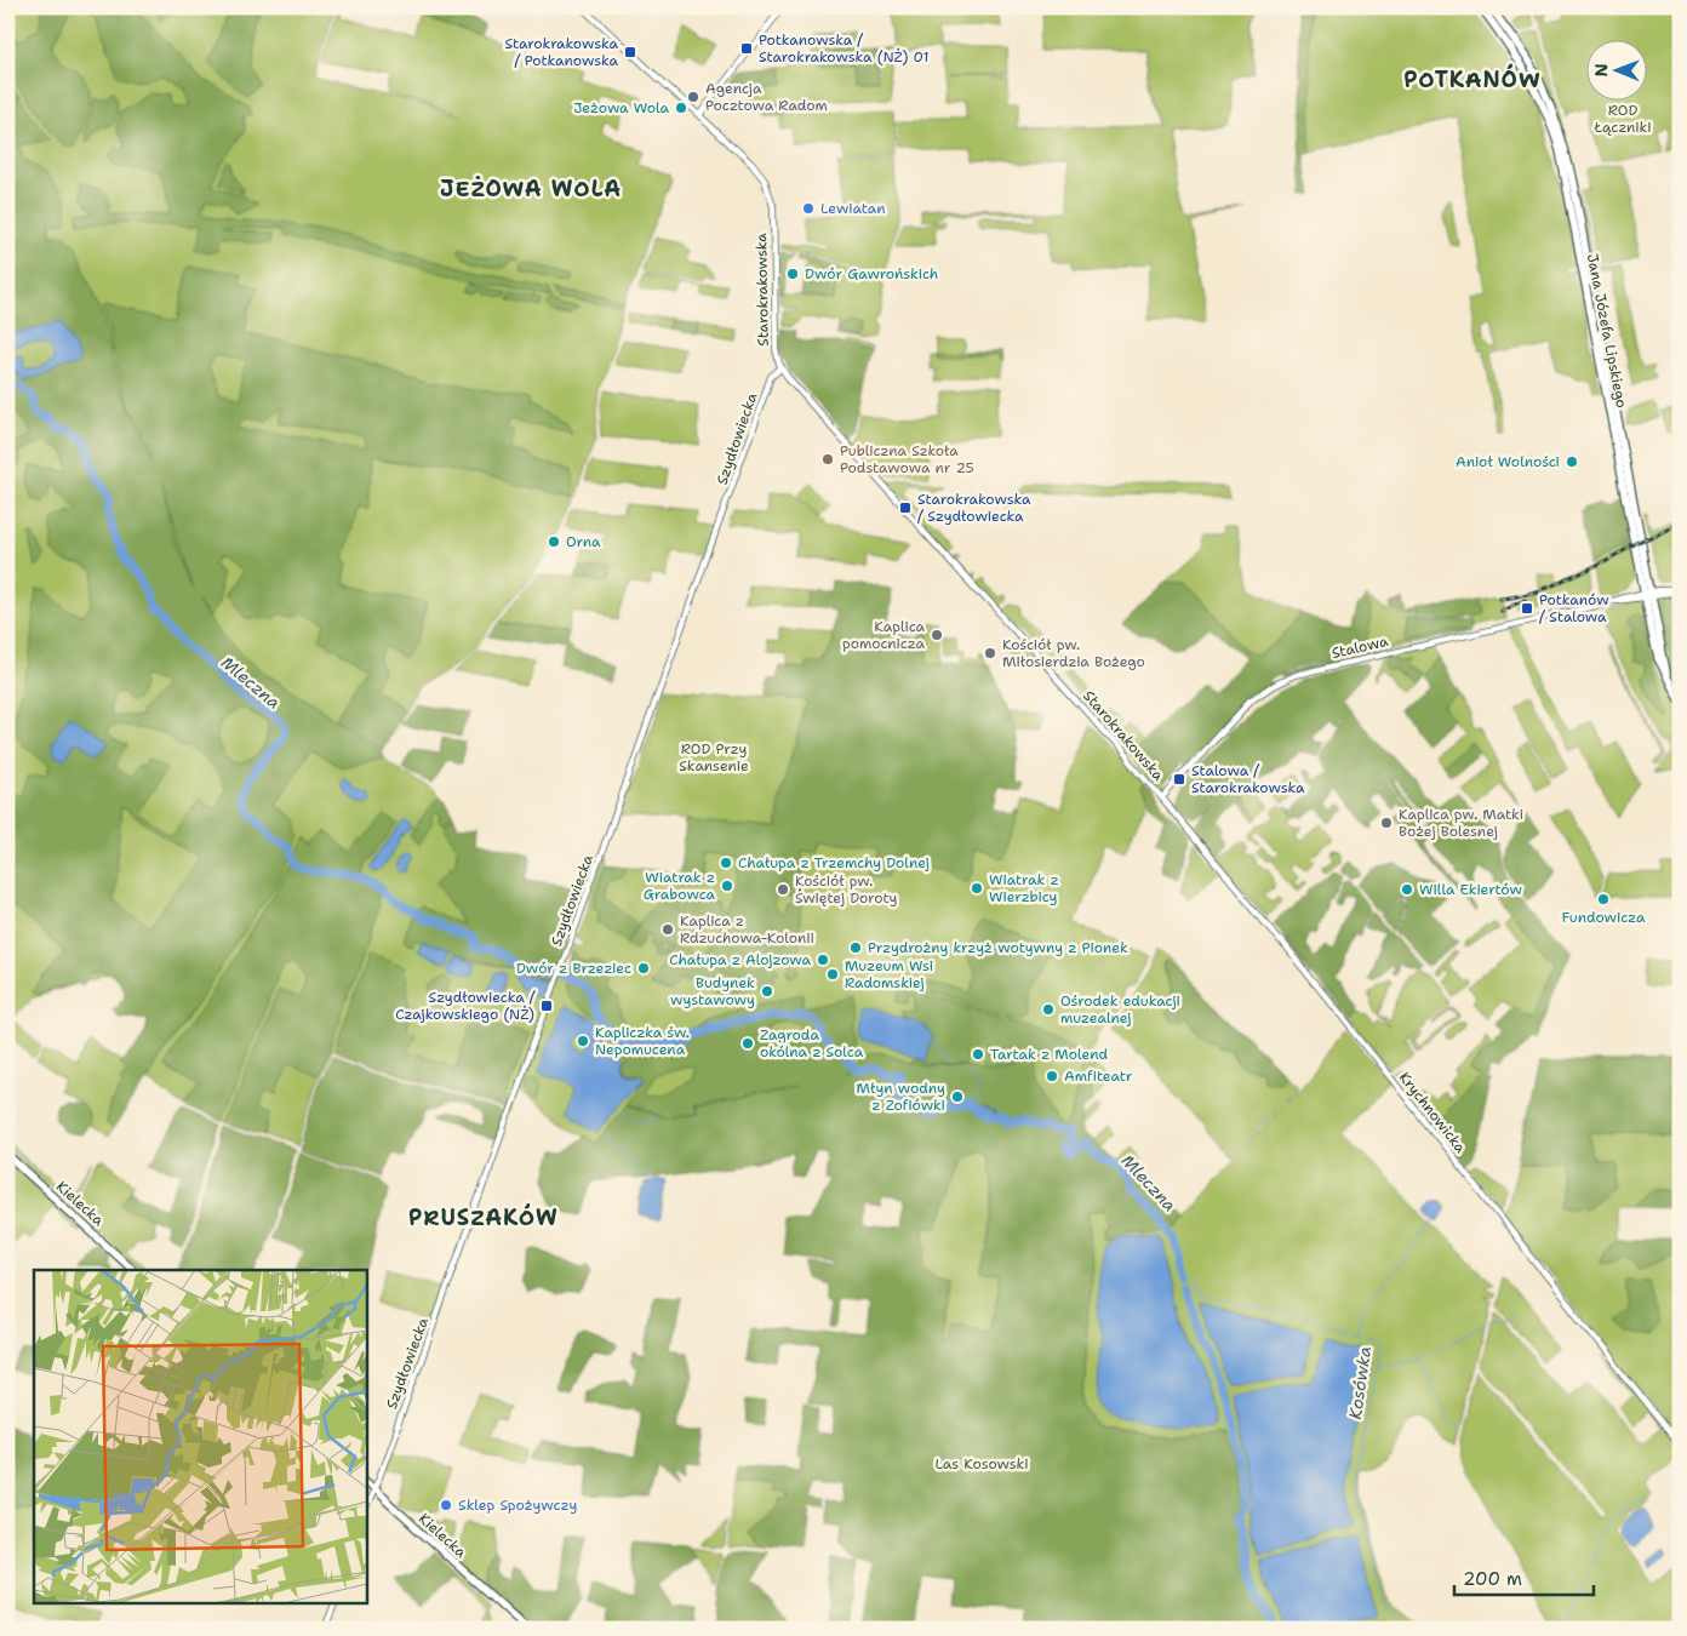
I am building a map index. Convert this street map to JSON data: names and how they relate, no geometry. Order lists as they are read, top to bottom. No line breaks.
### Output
{"streets":{"main road":["Jana Józefa Lipskiego","Kielecka"],"street":["Starokrakowska","Szydłowiecka","Stalowa","Krychnowicka"]},"crossings":[["Starokrakowska","Szydłowiecka"],["Starokrakowska","Stalowa"],["Starokrakowska","Krychnowicka"],["Jana Józefa Lipskiego","Stalowa"],["Szydłowiecka","Kielecka"],["Stalowa","Krychnowicka"]],"districts":["POTKANÓW","JEŻOWA WOLA","PRUSZAKÓW"],"water":["Mleczna","Kosówka"],"parks":["ROD Łączniki","ROD Przy Skansenie","Las Kosowski"],"places":{"transit":["Potkanowska / Starokrakowska (NŻ) 01","Starokrakowska / Potkanowska","Starokrakowska / Szydłowiecka","Potkanów / Stalowa","Stalowa / Starokrakowska","Szydłowiecka / Czajkowskiego (NŻ)"],"other":["Agencja Pocztowa Radom","Jeżowa Wola","Lewiatan","Dwór Gawrońskich","Publiczna Szkoła Podstawowa nr 25","Anioł Wolności","Orna","Kaplica pomocnicza","Kościół pw. Miłosierdzia Bożego","Kaplica pw. Matki Bożej Bolesnej","Chałupa z Trzemchy Dolnej","Wiatrak z Grabowca","Wiatrak z Wierzbicy","Kościół pw. Świętej Doroty","Willa Ekiertów","Fundowicza","Kaplica z Rdzuchowa-Kolonii","Przydrożny krzyż wotywny z Pionek","Chałupa z Alojzowa","Dwór z Brzeziec","Muzeum Wsi Radomskiej","Budynek wystawowy","Ośrodek edukacji muzealnej","Kapliczka św. Nepomucena","Zagroda okólna z Solca","Tartak z Molend","Amfiteatr","Młyn wodny z Zofiówki","Sklep Spożywczy"]},"scale_bar":"200 m","north":"left"}
